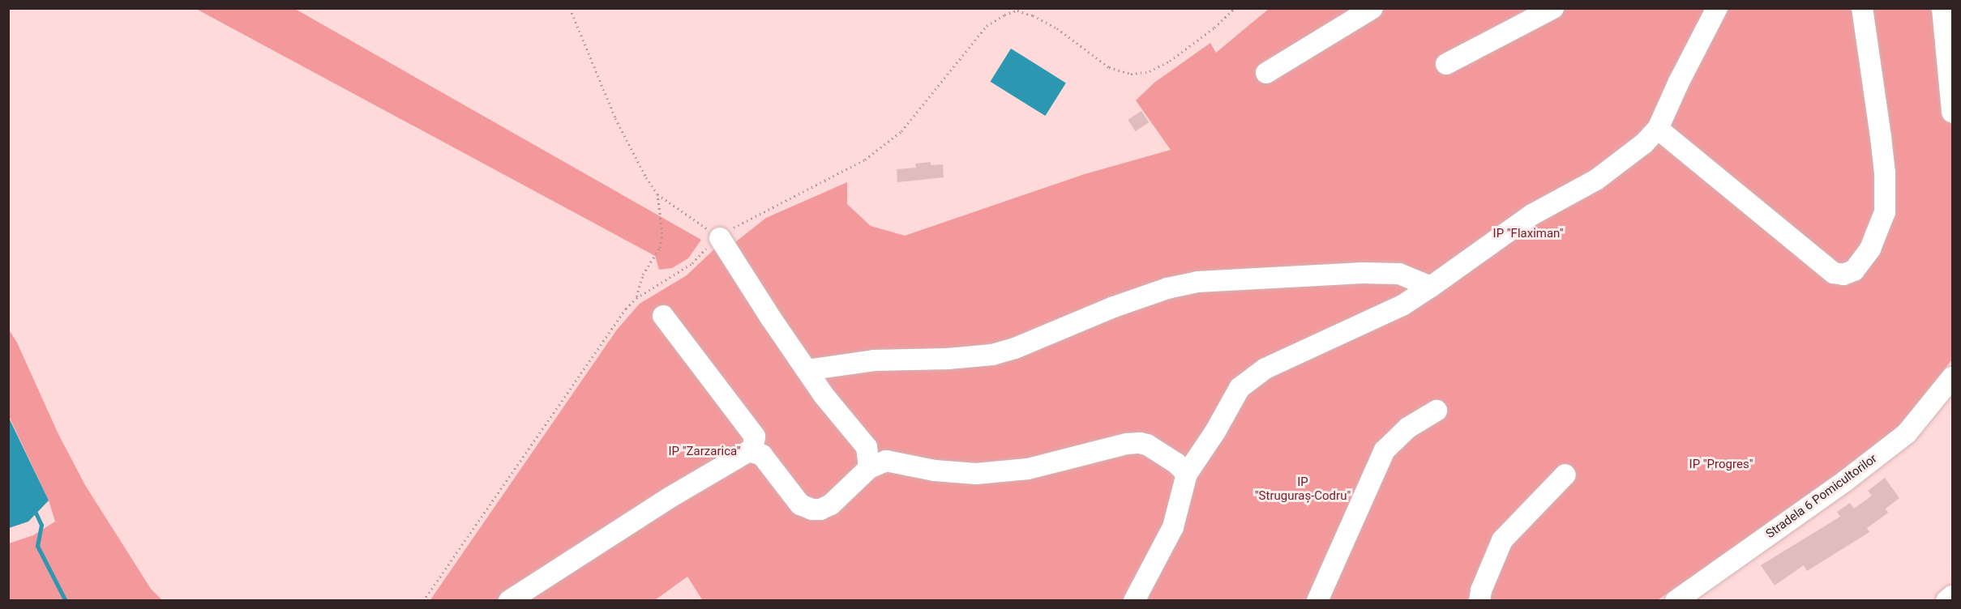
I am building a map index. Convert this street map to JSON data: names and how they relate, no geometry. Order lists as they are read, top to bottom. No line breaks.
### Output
{"streets":{"street":["Stradela 6 Pomicultorilor"]},"parks":["IP \"Flaximan\"","IP \"Zarzarica\"","IP \"Progres\"","IP \"Struguraș-Codru\""]}
